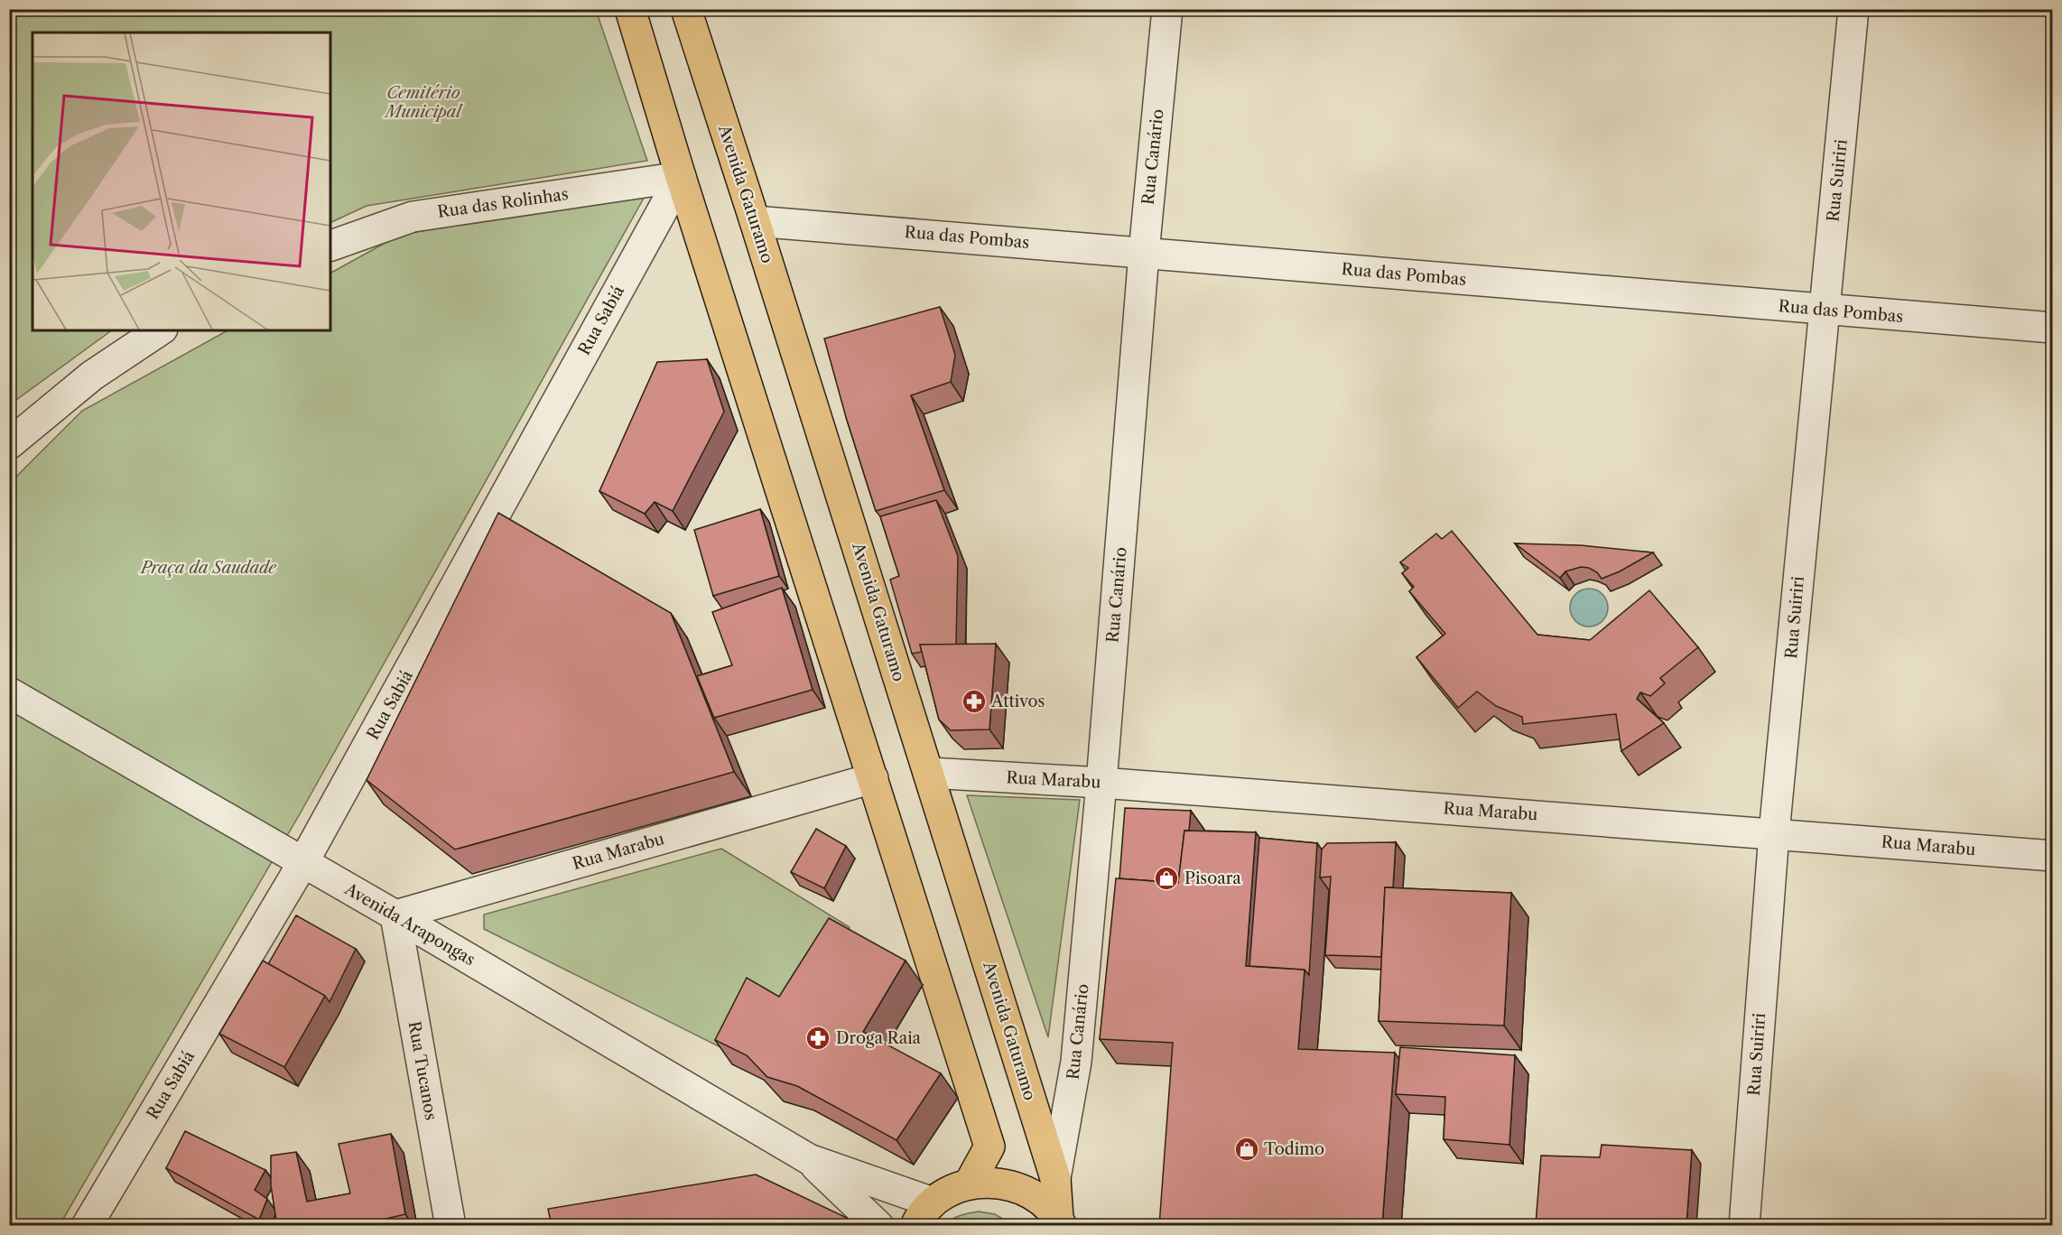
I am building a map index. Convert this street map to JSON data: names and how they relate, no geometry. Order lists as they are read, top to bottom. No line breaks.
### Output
{"streets":{"main road":["Avenida Gaturamo"],"street":["Rua Canário","Rua Suiriri","Rua das Rolinhas","Rua das Pombas","Rua Sabiá","Rua Marabu","Avenida Arapongas","Rua Tucanos"]},"crossings":[["Rua Canário","Avenida Gaturamo"],["Rua Canário","Rua das Pombas"],["Rua Canário","Rua Marabu"],["Rua Suiriri","Rua das Pombas"],["Rua Suiriri","Rua Marabu"],["Avenida Gaturamo","Rua das Pombas"],["Avenida Gaturamo","Rua Marabu"],["Rua das Rolinhas","Rua Sabiá"],["Rua Sabiá","Avenida Arapongas"],["Rua Marabu","Avenida Arapongas"],["Rua Marabu","Rua Tucanos"],["Avenida Arapongas","Rua Tucanos"]],"parks":["Cemitério Municipal","Praça da Saudade"],"places":{"pharmacy":["Attivos","Droga Raia"],"shop":["Pisoara","Todimo"]}}
